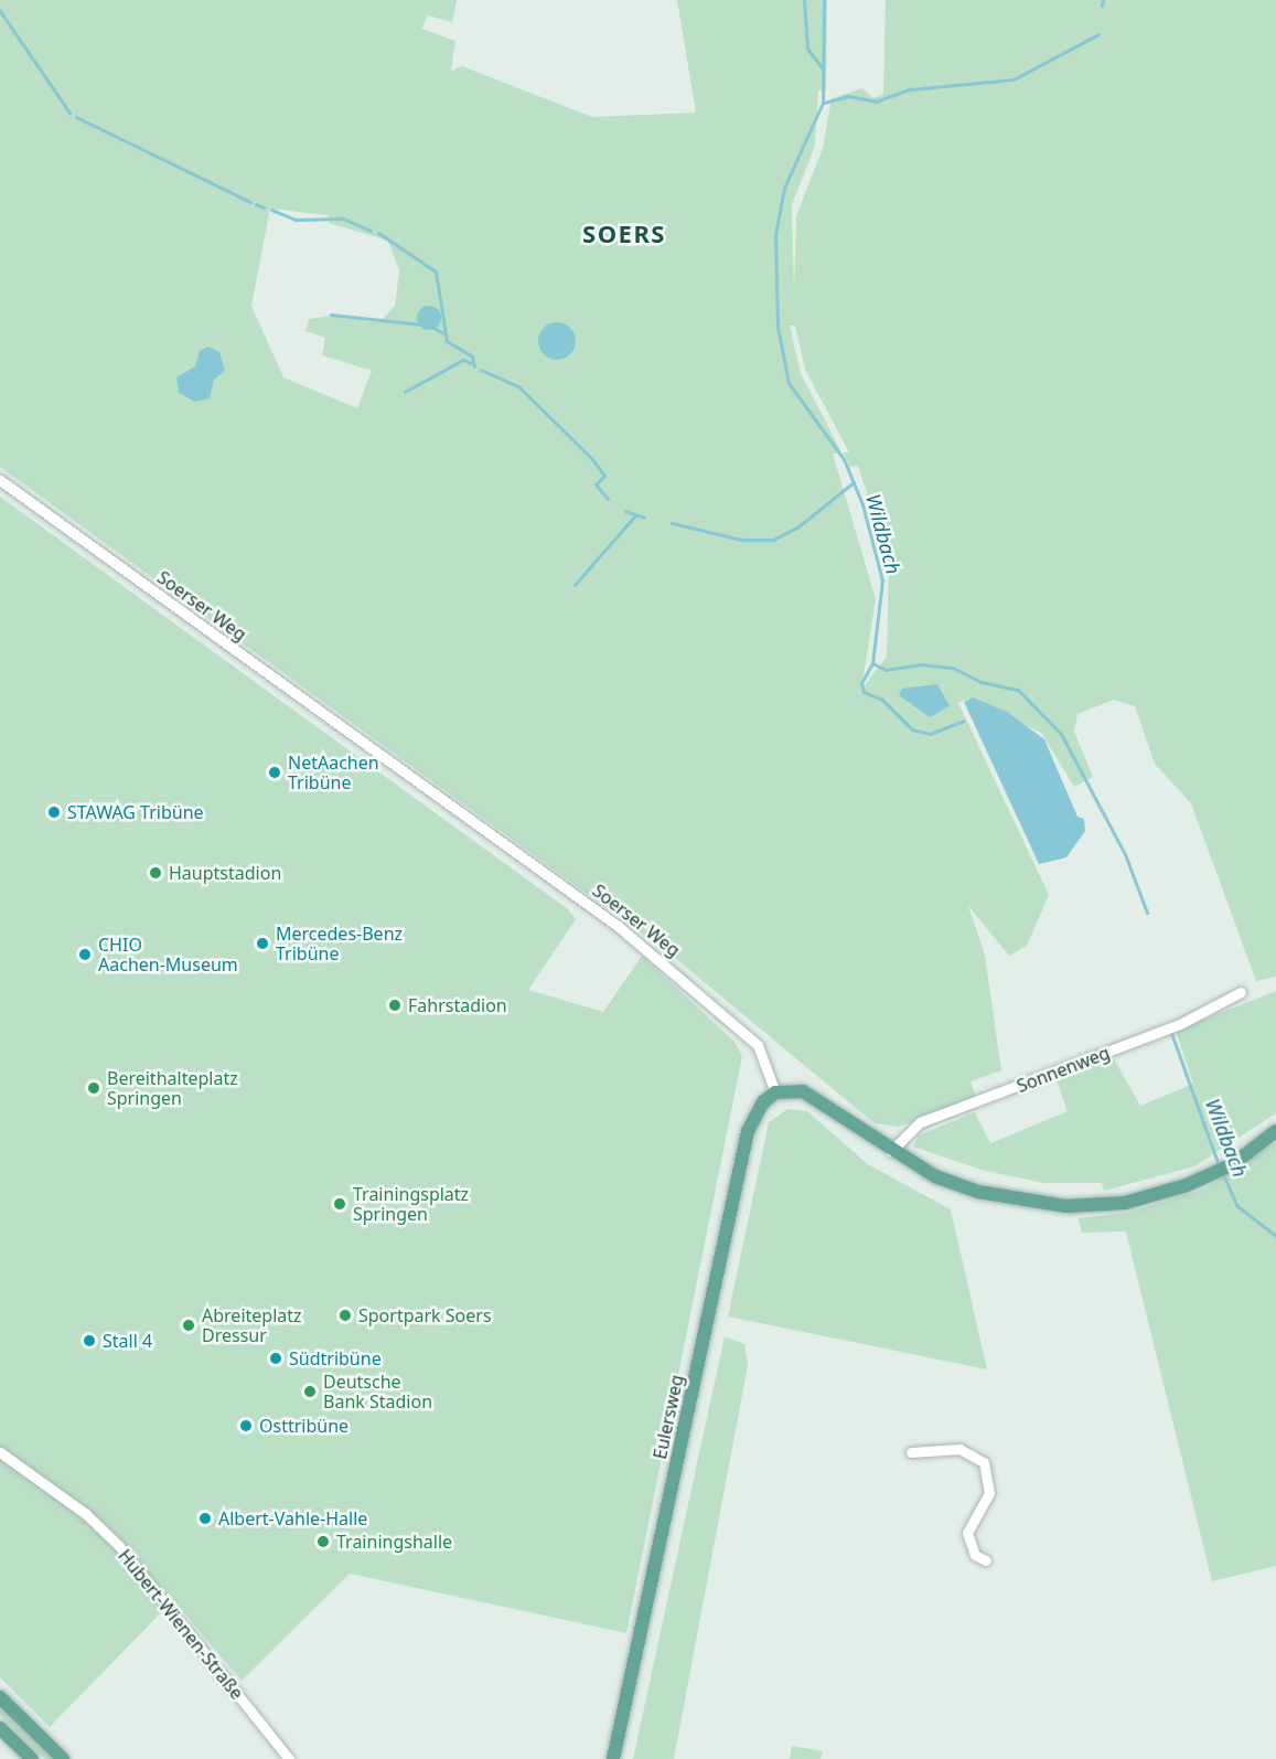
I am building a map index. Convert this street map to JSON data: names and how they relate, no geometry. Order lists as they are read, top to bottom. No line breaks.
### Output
{"streets":{"main road":["Eulersweg"],"street":["Soerser Weg","Sonnenweg","Hubert-Wienen-Straße"]},"crossings":[["Soerser Weg","Eulersweg"]],"districts":["SOERS"],"water":["Wildbach"],"places":["NetAachen Tribüne","STAWAG Tribüne","Hauptstadion","Mercedes-Benz Tribüne","CHIO Aachen-Museum","Fahrstadion","Bereithalteplatz Springen","Trainingsplatz Springen","Sportpark Soers","Abreiteplatz Dressur","Stall 4","Südtribüne","Deutsche Bank Stadion","Osttribüne","Albert-Vahle-Halle","Trainingshalle"]}
